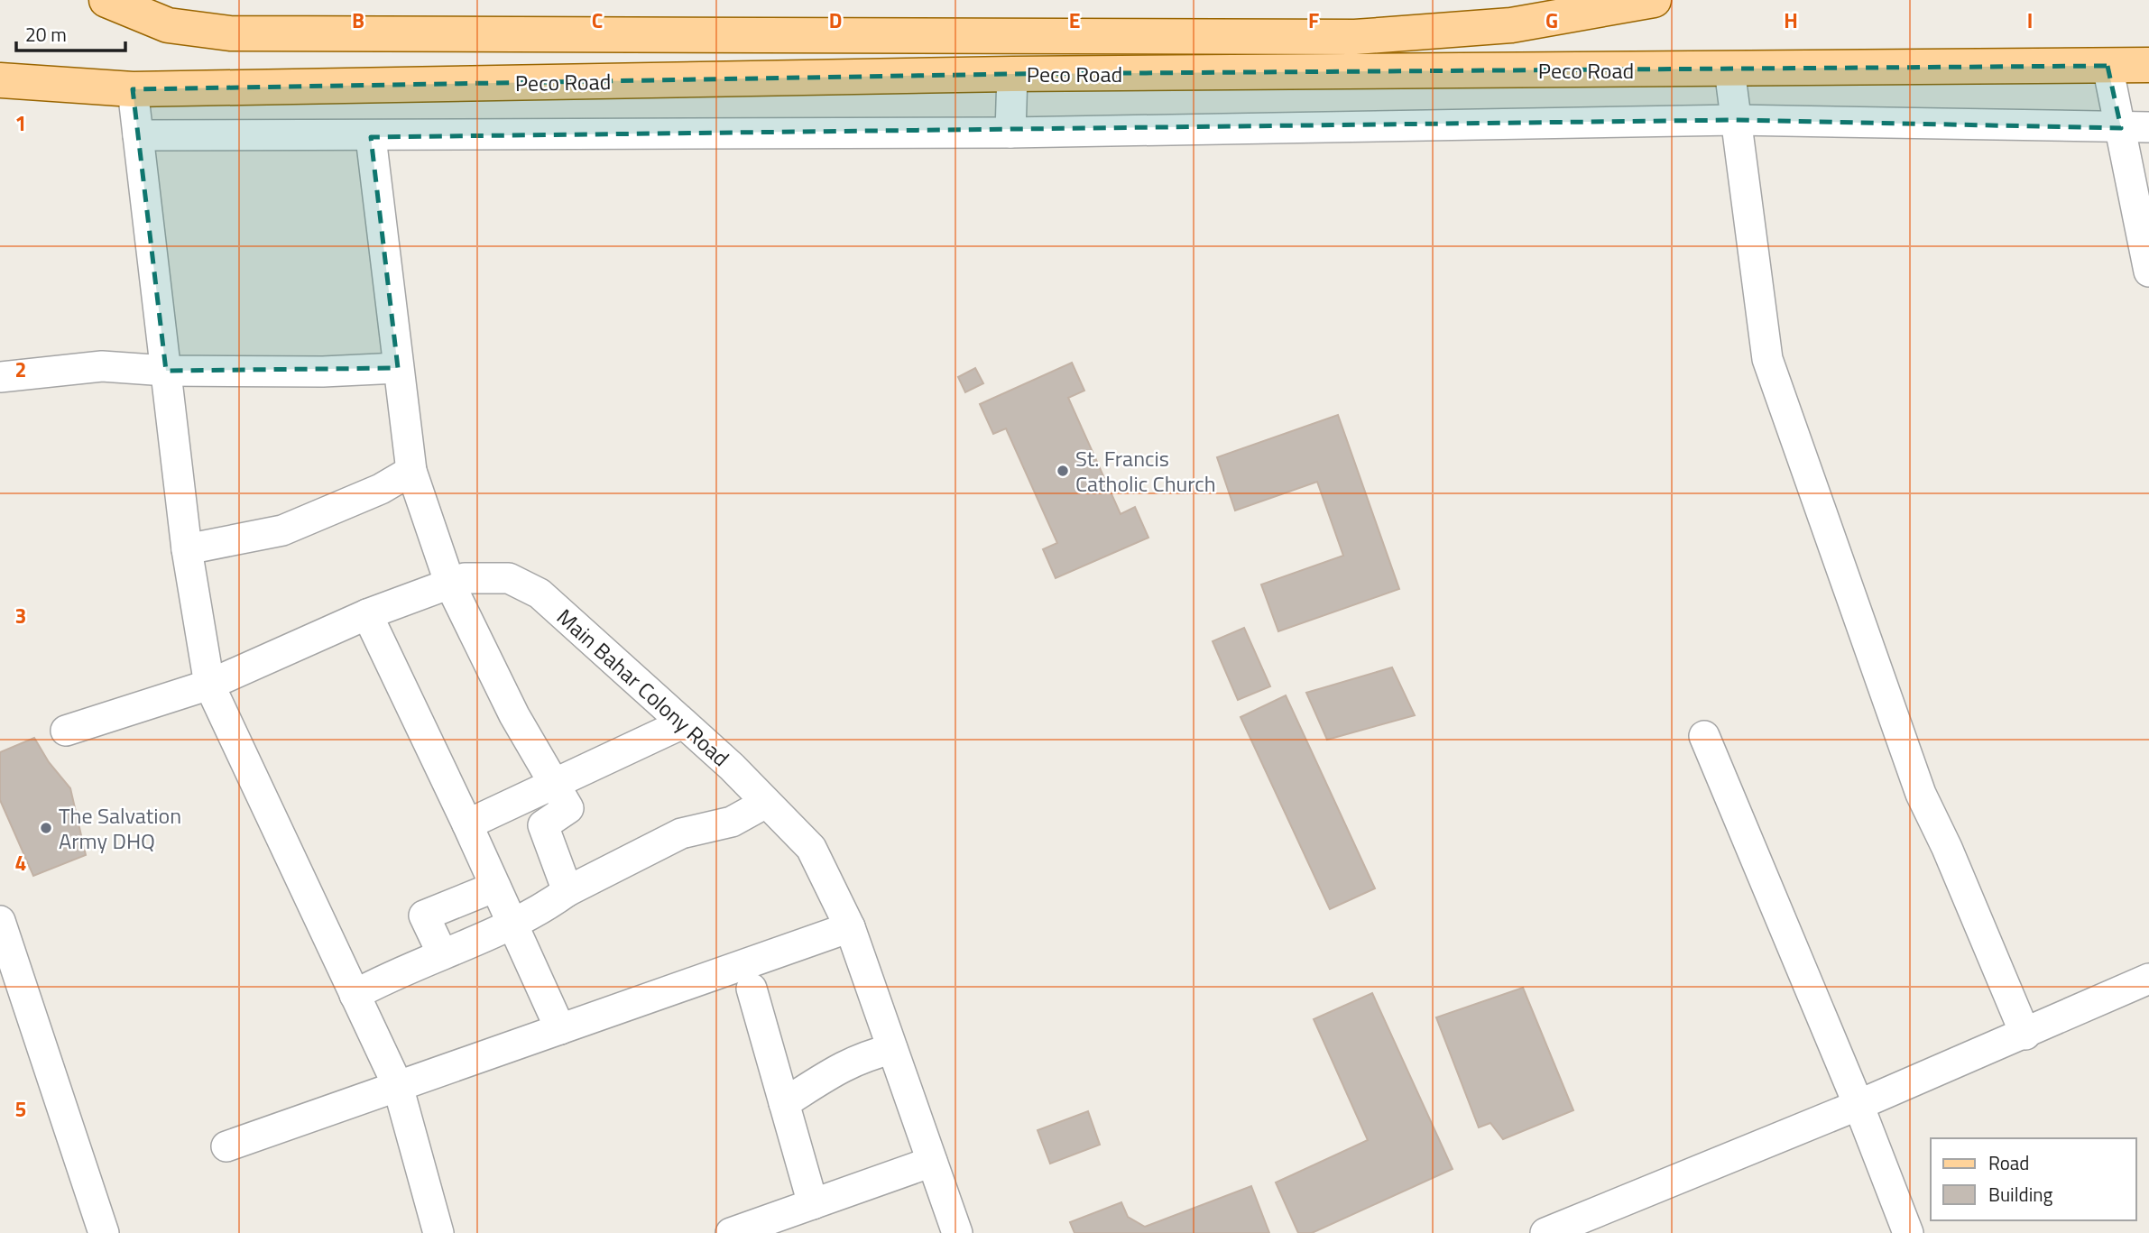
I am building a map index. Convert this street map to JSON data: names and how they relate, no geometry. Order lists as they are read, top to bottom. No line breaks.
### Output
{"streets":{"main road":["Peco Road"],"street":["Main Bahar Colony Road"]},"places":["St. Francis Catholic Church","The Salvation Army DHQ"],"legend":["Road","Building"],"scale_bar":"20 m","grid":{"columns":["B","C","D","E","F","G","H","I"],"rows":["1","2","3","4","5"]}}
